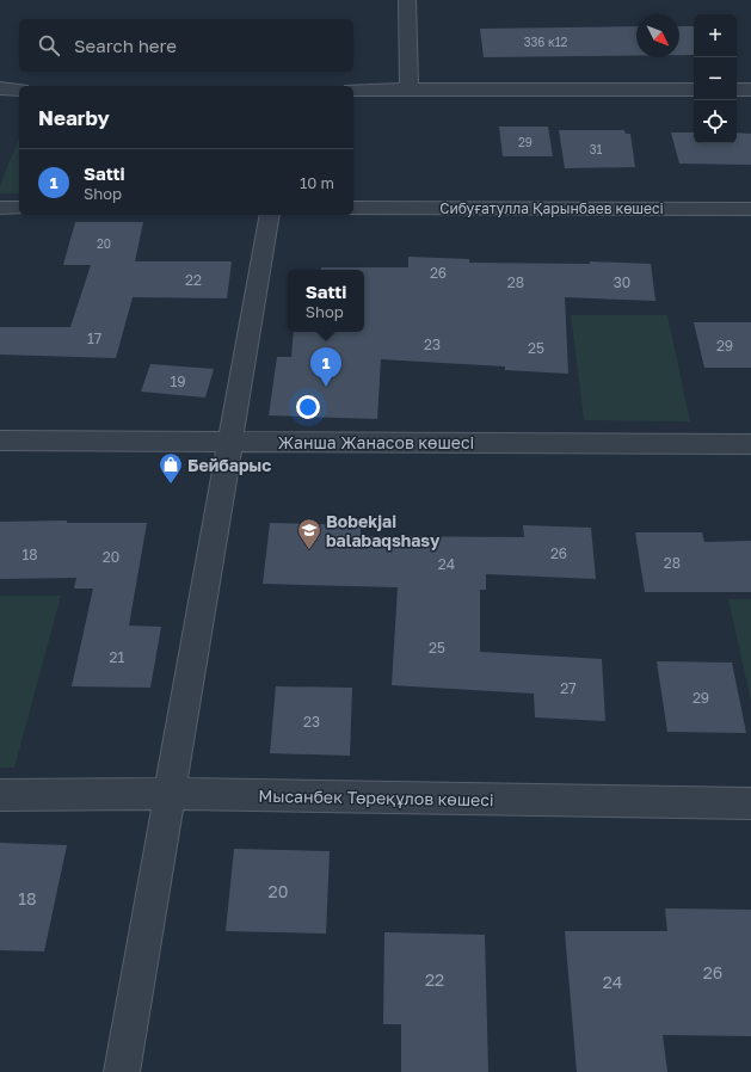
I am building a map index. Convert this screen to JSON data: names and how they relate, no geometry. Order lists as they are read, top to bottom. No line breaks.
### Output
{"streets":{"street":["Сибуғатулла Қарынбаев көшесі","Жанша Жанасов көшесі","Мысанбек Төреқұлов көшесі"]},"places":{"shop":["Бейбарыс"],"school or university":["Bobekjai balabaqshasy"]},"house_numbers":["336 к12","29","31","20","26","22","28","30","17","23","29","25","19","26","18","20","28","24","25","21","27","29","23","20","18","26","22","24"],"north":"bottom right","page":{"map_buttons":["+","−"],"search":"Search here","heading":"Nearby","list":[{"mark":"1","name":"Satti","note":"Shop","value":"10 m"}],"popup":["Satti","Shop"],"pins":"1"}}
